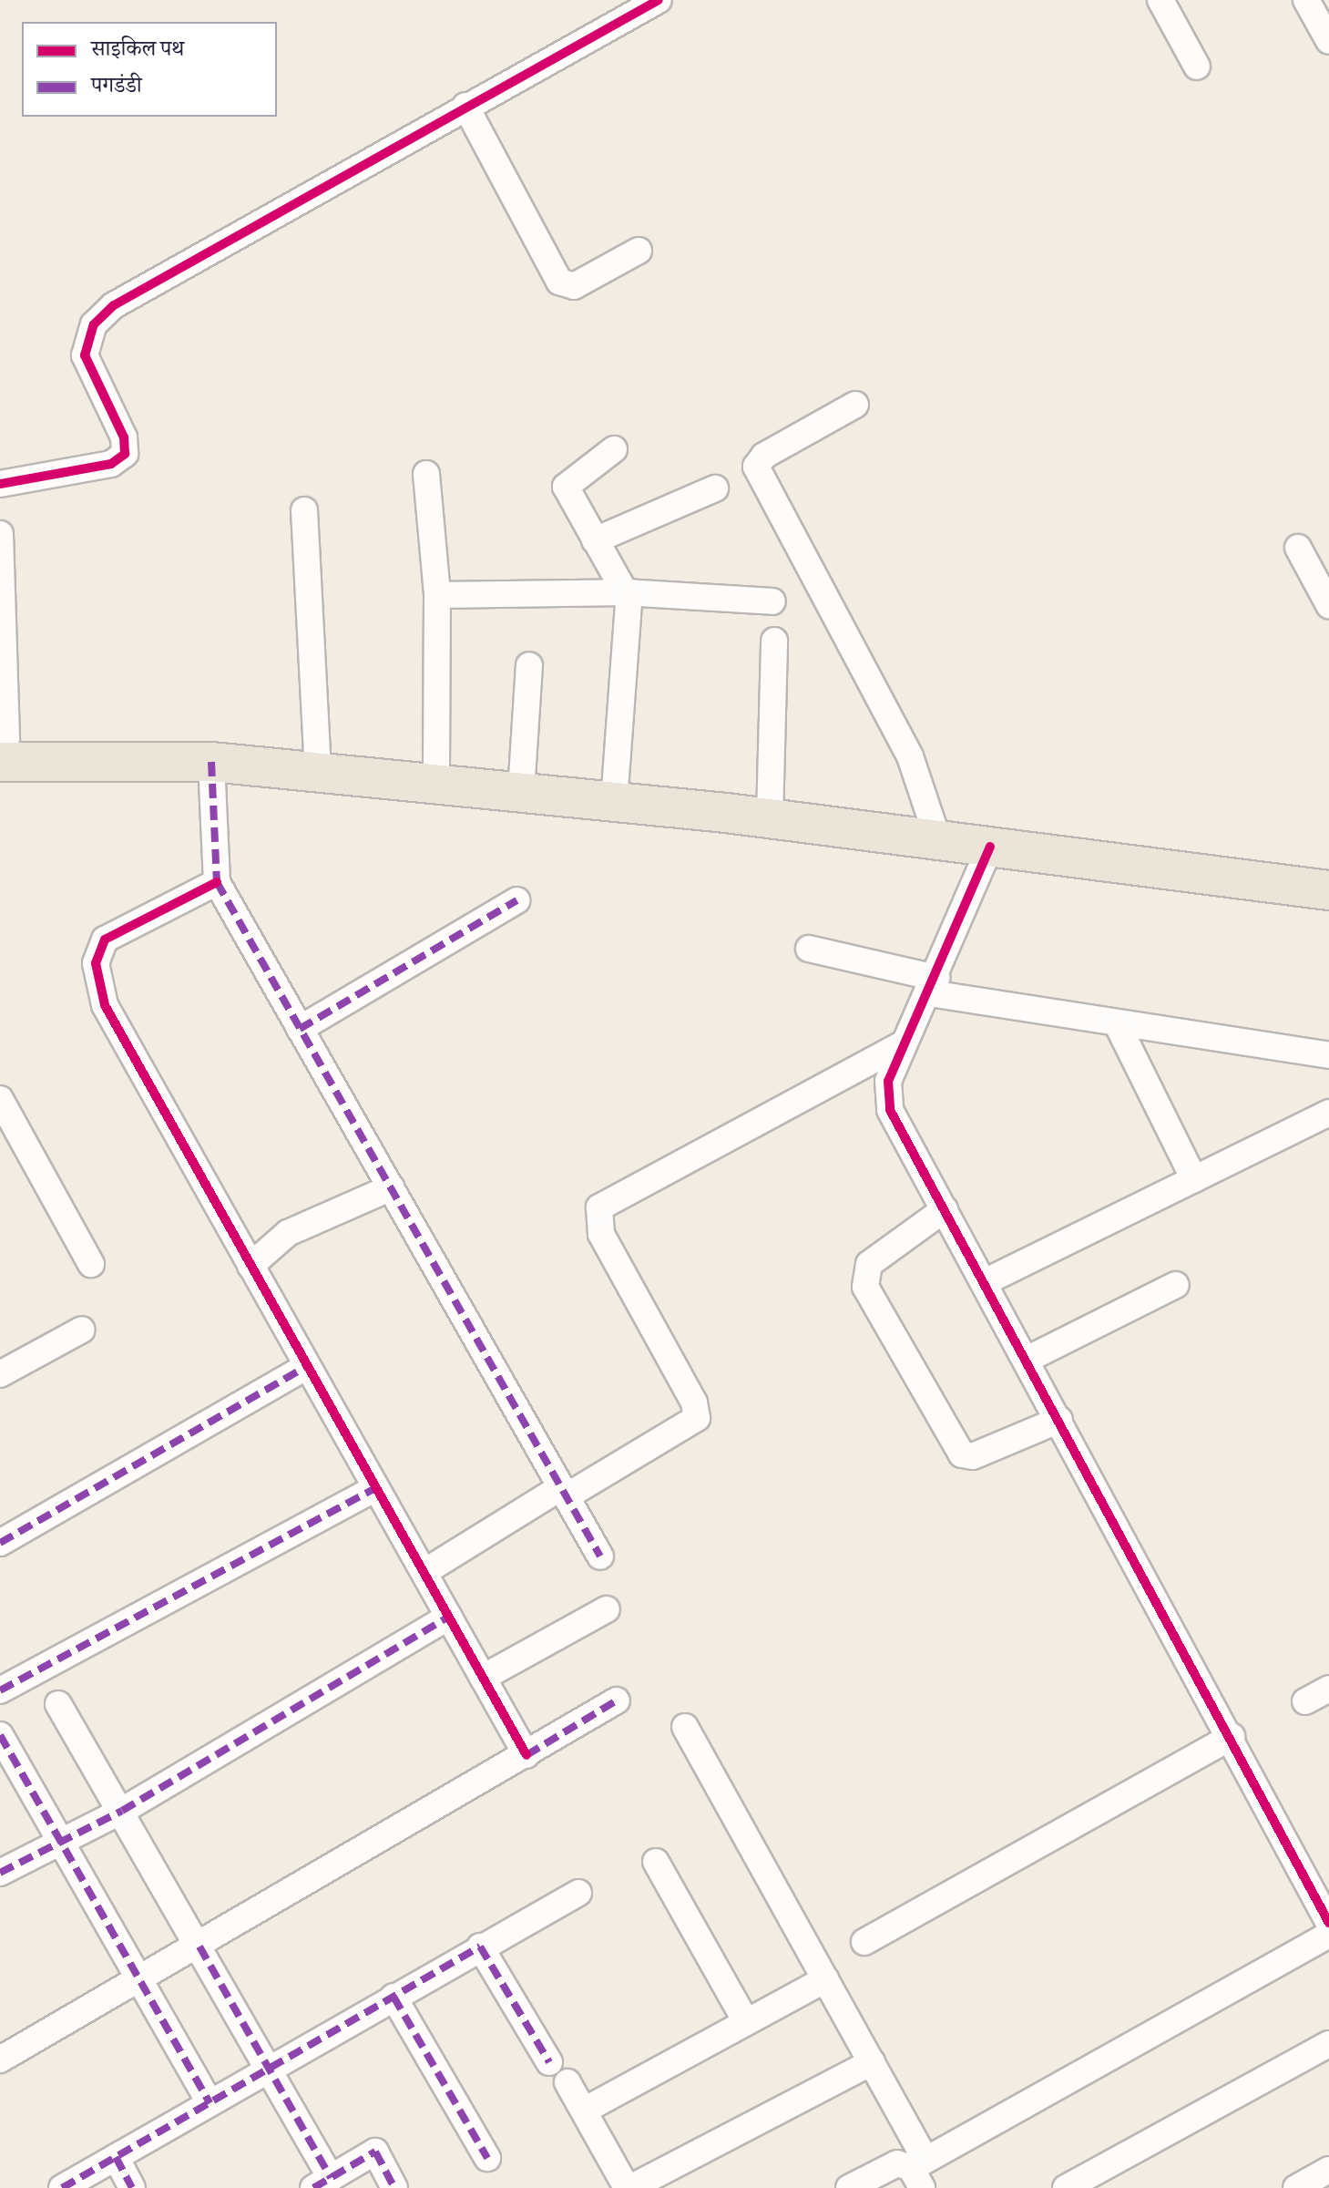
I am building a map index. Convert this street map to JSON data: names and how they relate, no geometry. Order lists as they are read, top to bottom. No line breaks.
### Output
{"legend":["साइकिल पथ","पगडंडी"]}
